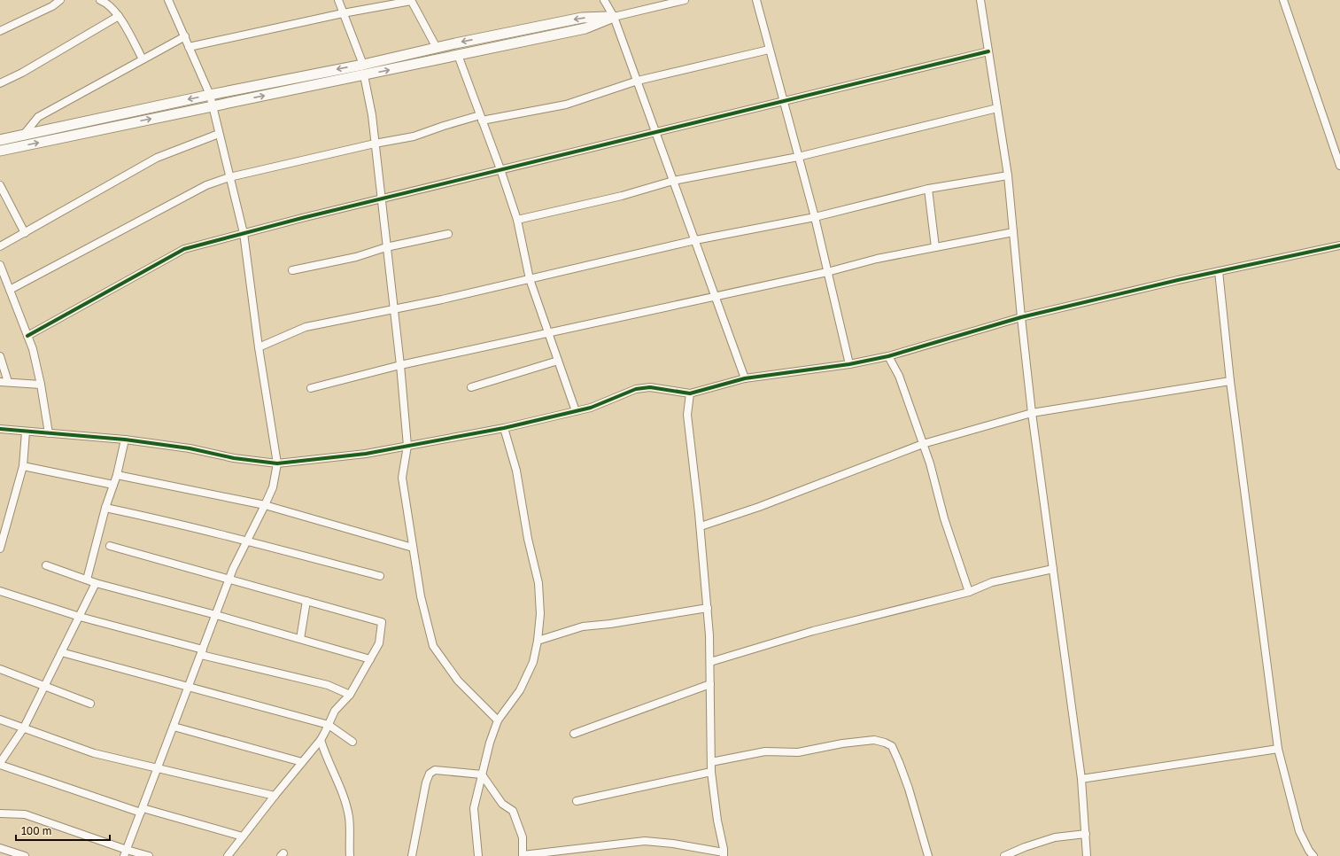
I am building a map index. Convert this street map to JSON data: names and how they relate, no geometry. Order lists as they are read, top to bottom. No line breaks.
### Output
{"scale_bar":"100 m"}
